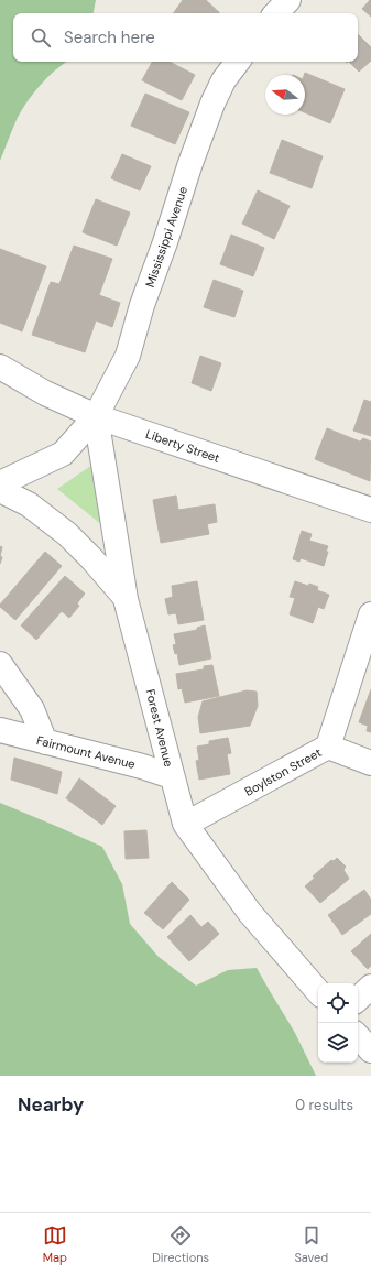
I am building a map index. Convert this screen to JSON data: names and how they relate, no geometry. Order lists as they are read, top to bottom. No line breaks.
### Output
{"streets":{"street":["Mississippi Avenue","Liberty Street","Forest Avenue","Fairmount Avenue","Boylston Street"]},"crossings":[["Mississippi Avenue","Liberty Street"],["Mississippi Avenue","Forest Avenue"],["Liberty Street","Forest Avenue"],["Forest Avenue","Fairmount Avenue"],["Forest Avenue","Boylston Street"]],"north":"left","page":{"search":"Search here","heading":["Nearby","0 results"],"nav":["Map","Directions","Saved"]}}
